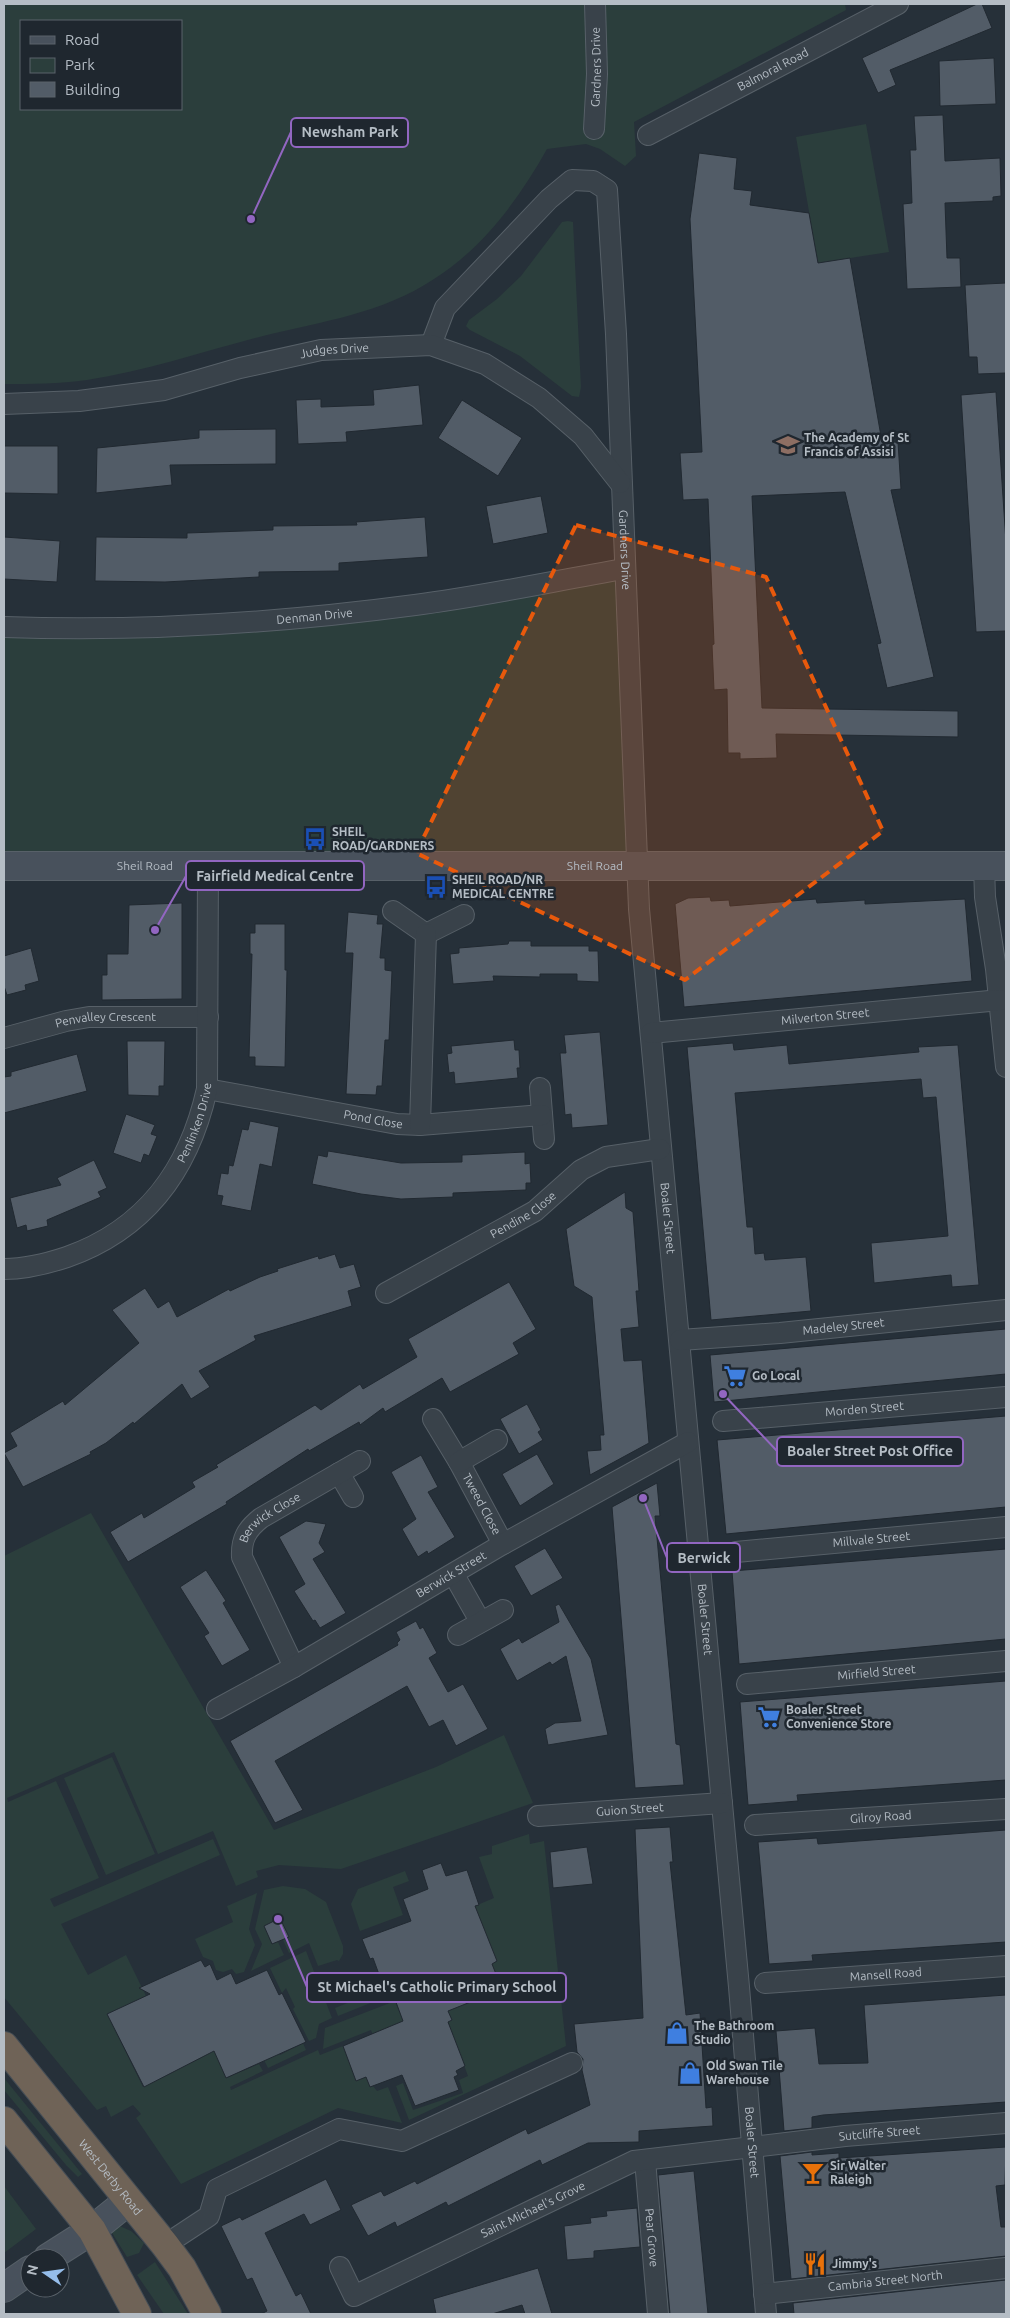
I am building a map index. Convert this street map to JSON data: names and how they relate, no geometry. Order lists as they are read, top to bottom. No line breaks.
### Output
{"streets":{"highway":["West Derby Road"],"main road":["Sheil Road"],"street":["Gardners Drive","Balmoral Road","Judges Drive","Denman Drive","Milverton Street","Penvalley Crescent","Pond Close","Penlinken Drive","Pendine Close","Boaler Street","Madeley Street","Morden Street","Tweed Close","Berwick Close","Millvale Street","Berwick Street","Mirfield Street","Guion Street","Gilroy Road","Mansell Road","Sutcliffe Street","Saint Michael's Grove","Pear Grove","Cambria Street North"]},"crossings":[["Gardners Drive","Judges Drive"],["Gardners Drive","Denman Drive"],["Gardners Drive","Sheil Road"],["Gardners Drive","Boaler Street"],["Sheil Road","Penlinken Drive"],["Sheil Road","Boaler Street"],["Milverton Street","Boaler Street"],["Penvalley Crescent","Penlinken Drive"],["Pond Close","Penlinken Drive"],["Pendine Close","Boaler Street"],["Boaler Street","Madeley Street"],["Boaler Street","Berwick Street"],["Boaler Street","Guion Street"],["Boaler Street","Sutcliffe Street"],["Boaler Street","Saint Michael's Grove"],["Boaler Street","Cambria Street North"],["Tweed Close","Berwick Street"],["Berwick Close","Berwick Street"],["Sutcliffe Street","Saint Michael's Grove"],["Saint Michael's Grove","Pear Grove"]],"places":{"other":["Newsham Park","Fairfield Medical Centre","Boaler Street Post Office","Berwick","St Michael's Catholic Primary School"],"school or university":["The Academy of St Francis of Assisi"],"bus stop":["SHEIL ROAD/GARDNERS","SHEIL ROAD/NR MEDICAL CENTRE"],"supermarket":["Go Local","Boaler Street Convenience Store"],"shop":["The Bathroom Studio","Old Swan Tile Warehouse"],"bar":["Sir Walter Raleigh"],"restaurant":["Jimmy's"]},"legend":["Road","Park","Building"],"north":"left"}
